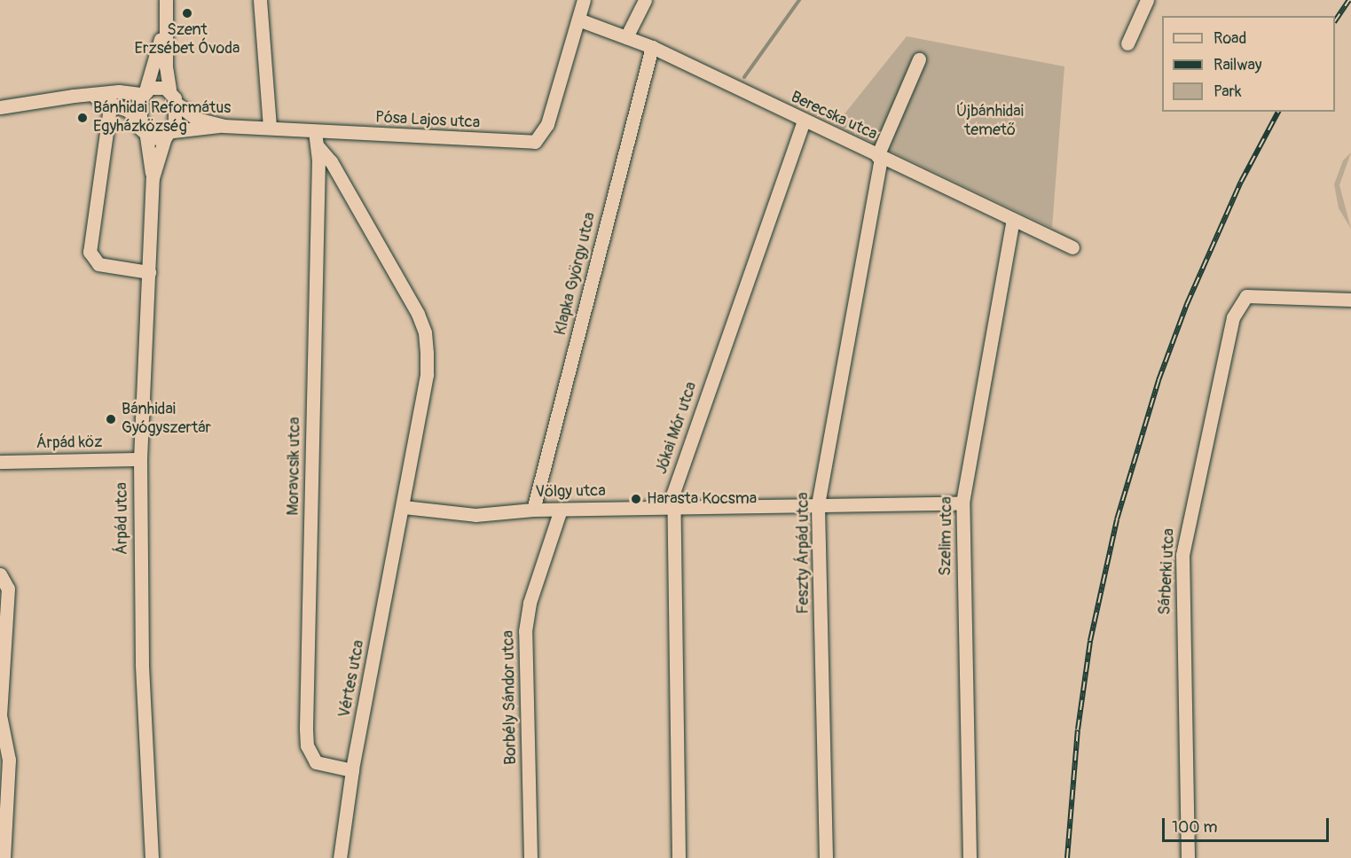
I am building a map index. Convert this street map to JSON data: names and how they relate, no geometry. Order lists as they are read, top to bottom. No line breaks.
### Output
{"streets":{"street":["Berecska utca","Pósa Lajos utca","Klapka György utca","Jókai Mór utca","Árpád köz","Moravcsik utca","Völgy utca","Árpád utca","Szelim utca","Feszty Árpád utca","Sárberki utca","Vértes utca","Borbély Sándor utca"]},"crossings":[["Berecska utca","Pósa Lajos utca"],["Berecska utca","Klapka György utca"],["Berecska utca","Jókai Mór utca"],["Berecska utca","Szelim utca"],["Berecska utca","Feszty Árpád utca"],["Pósa Lajos utca","Moravcsik utca"],["Klapka György utca","Völgy utca"],["Jókai Mór utca","Völgy utca"],["Árpád köz","Árpád utca"],["Moravcsik utca","Vértes utca"],["Völgy utca","Szelim utca"],["Völgy utca","Feszty Árpád utca"],["Völgy utca","Vértes utca"],["Völgy utca","Borbély Sándor utca"]],"parks":["Újbánhidai temető"],"places":["Szent Erzsébet Óvoda","Bánhidai Református Egyházközség","Bánhidai Gyógyszertár","Harasta Kocsma"],"legend":["Road","Railway","Park"],"scale_bar":"100 m"}
